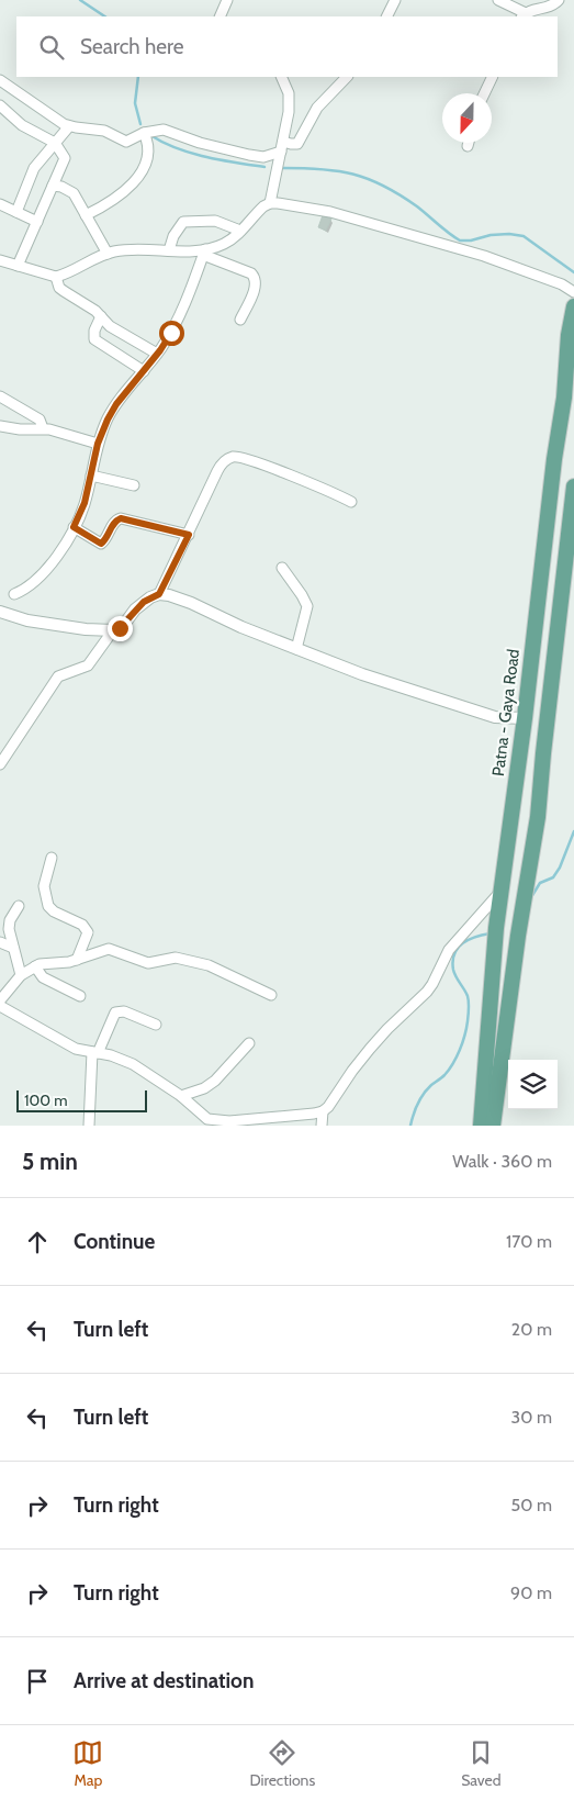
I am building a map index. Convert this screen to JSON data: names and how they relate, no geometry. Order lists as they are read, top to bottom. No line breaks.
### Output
{"streets":{"main road":["Patna - Gaya Road"]},"scale_bar":"100 m","north":"bottom","page":{"search":"Search here","scale":"100 m","heading":["5 min","Walk · 360 m"],"list":[["Continue","170 m"],["Turn left","20 m"],["Turn left","30 m"],["Turn right","50 m"],["Turn right","90 m"],"Arrive at destination"],"nav":["Map","Directions","Saved"]}}
